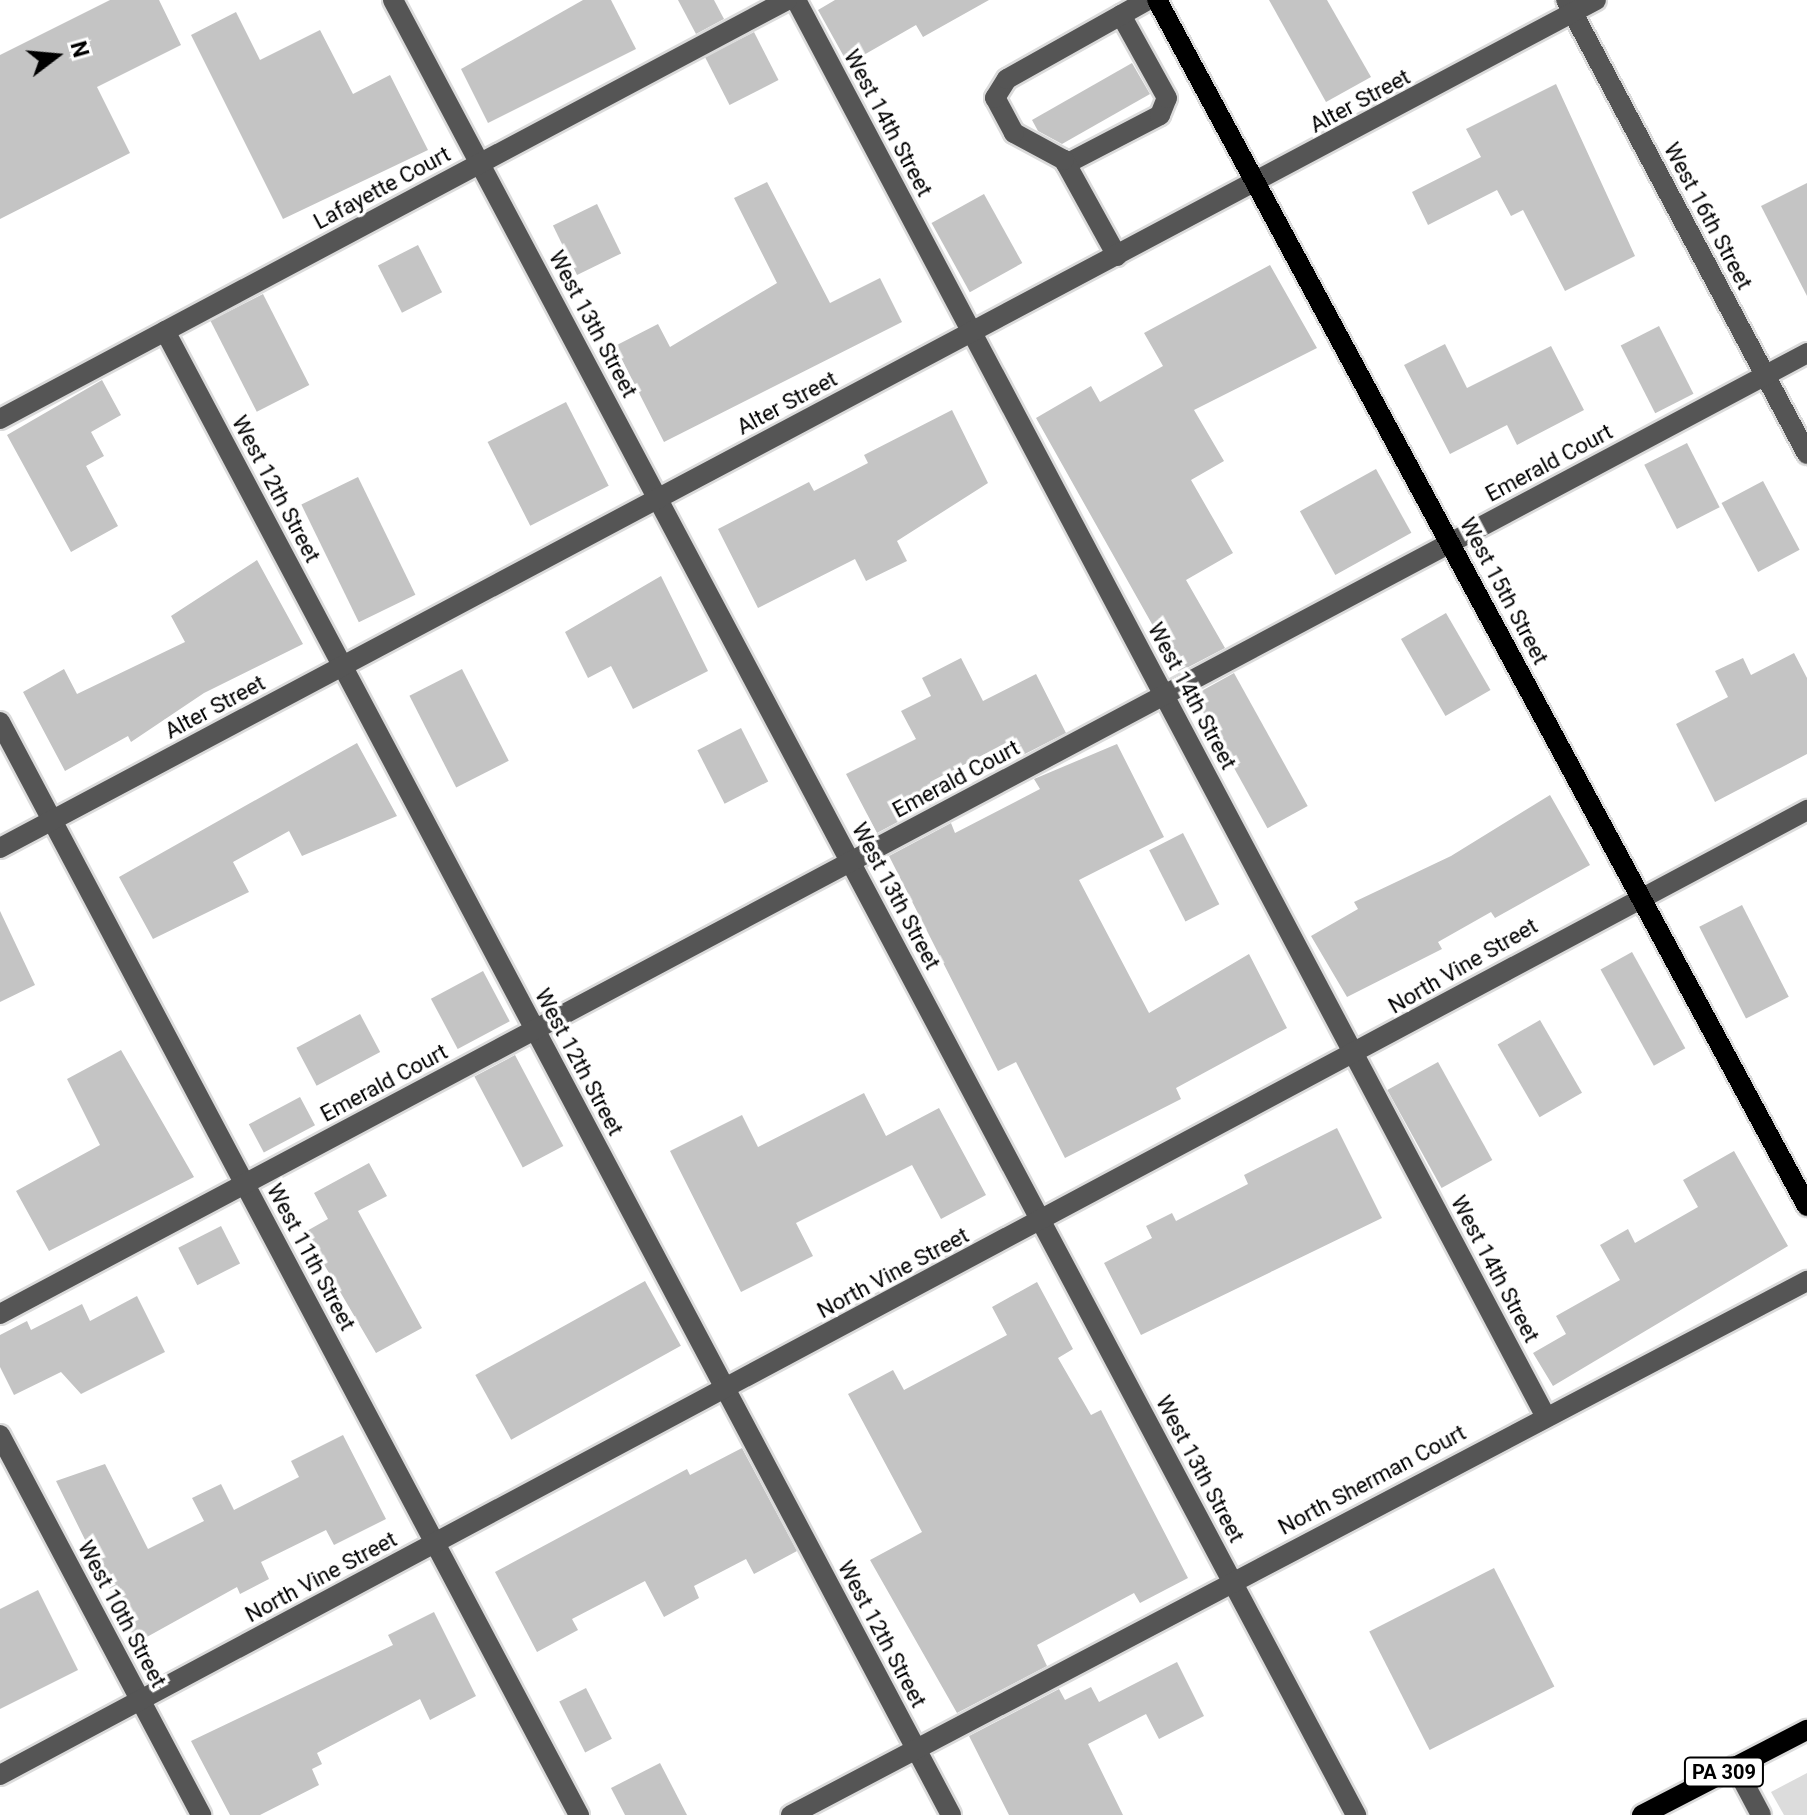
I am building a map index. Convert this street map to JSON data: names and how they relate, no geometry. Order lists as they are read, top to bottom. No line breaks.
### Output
{"streets":{"main road":["West 15th Street","PA 309"],"street":["Alter Street","West 14th Street","Lafayette Court","West 16th Street","West 13th Street","Emerald Court","West 12th Street","North Vine Street","West 11th Street","North Sherman Court","West 10th Street"]},"crossings":[["Alter Street","West 14th Street"],["Alter Street","West 16th Street"],["Alter Street","West 13th Street"],["Alter Street","West 12th Street"],["Alter Street","West 15th Street"],["Alter Street","West 11th Street"],["West 14th Street","Emerald Court"],["West 14th Street","North Vine Street"],["West 14th Street","North Sherman Court"],["Lafayette Court","West 13th Street"],["Lafayette Court","West 12th Street"],["West 16th Street","Emerald Court"],["West 13th Street","Emerald Court"],["West 13th Street","North Vine Street"],["West 13th Street","North Sherman Court"],["Emerald Court","West 12th Street"],["Emerald Court","West 15th Street"],["Emerald Court","West 11th Street"],["West 12th Street","North Vine Street"],["West 12th Street","North Sherman Court"],["West 15th Street","North Vine Street"],["North Vine Street","West 11th Street"],["North Vine Street","West 10th Street"]],"north":"right"}
